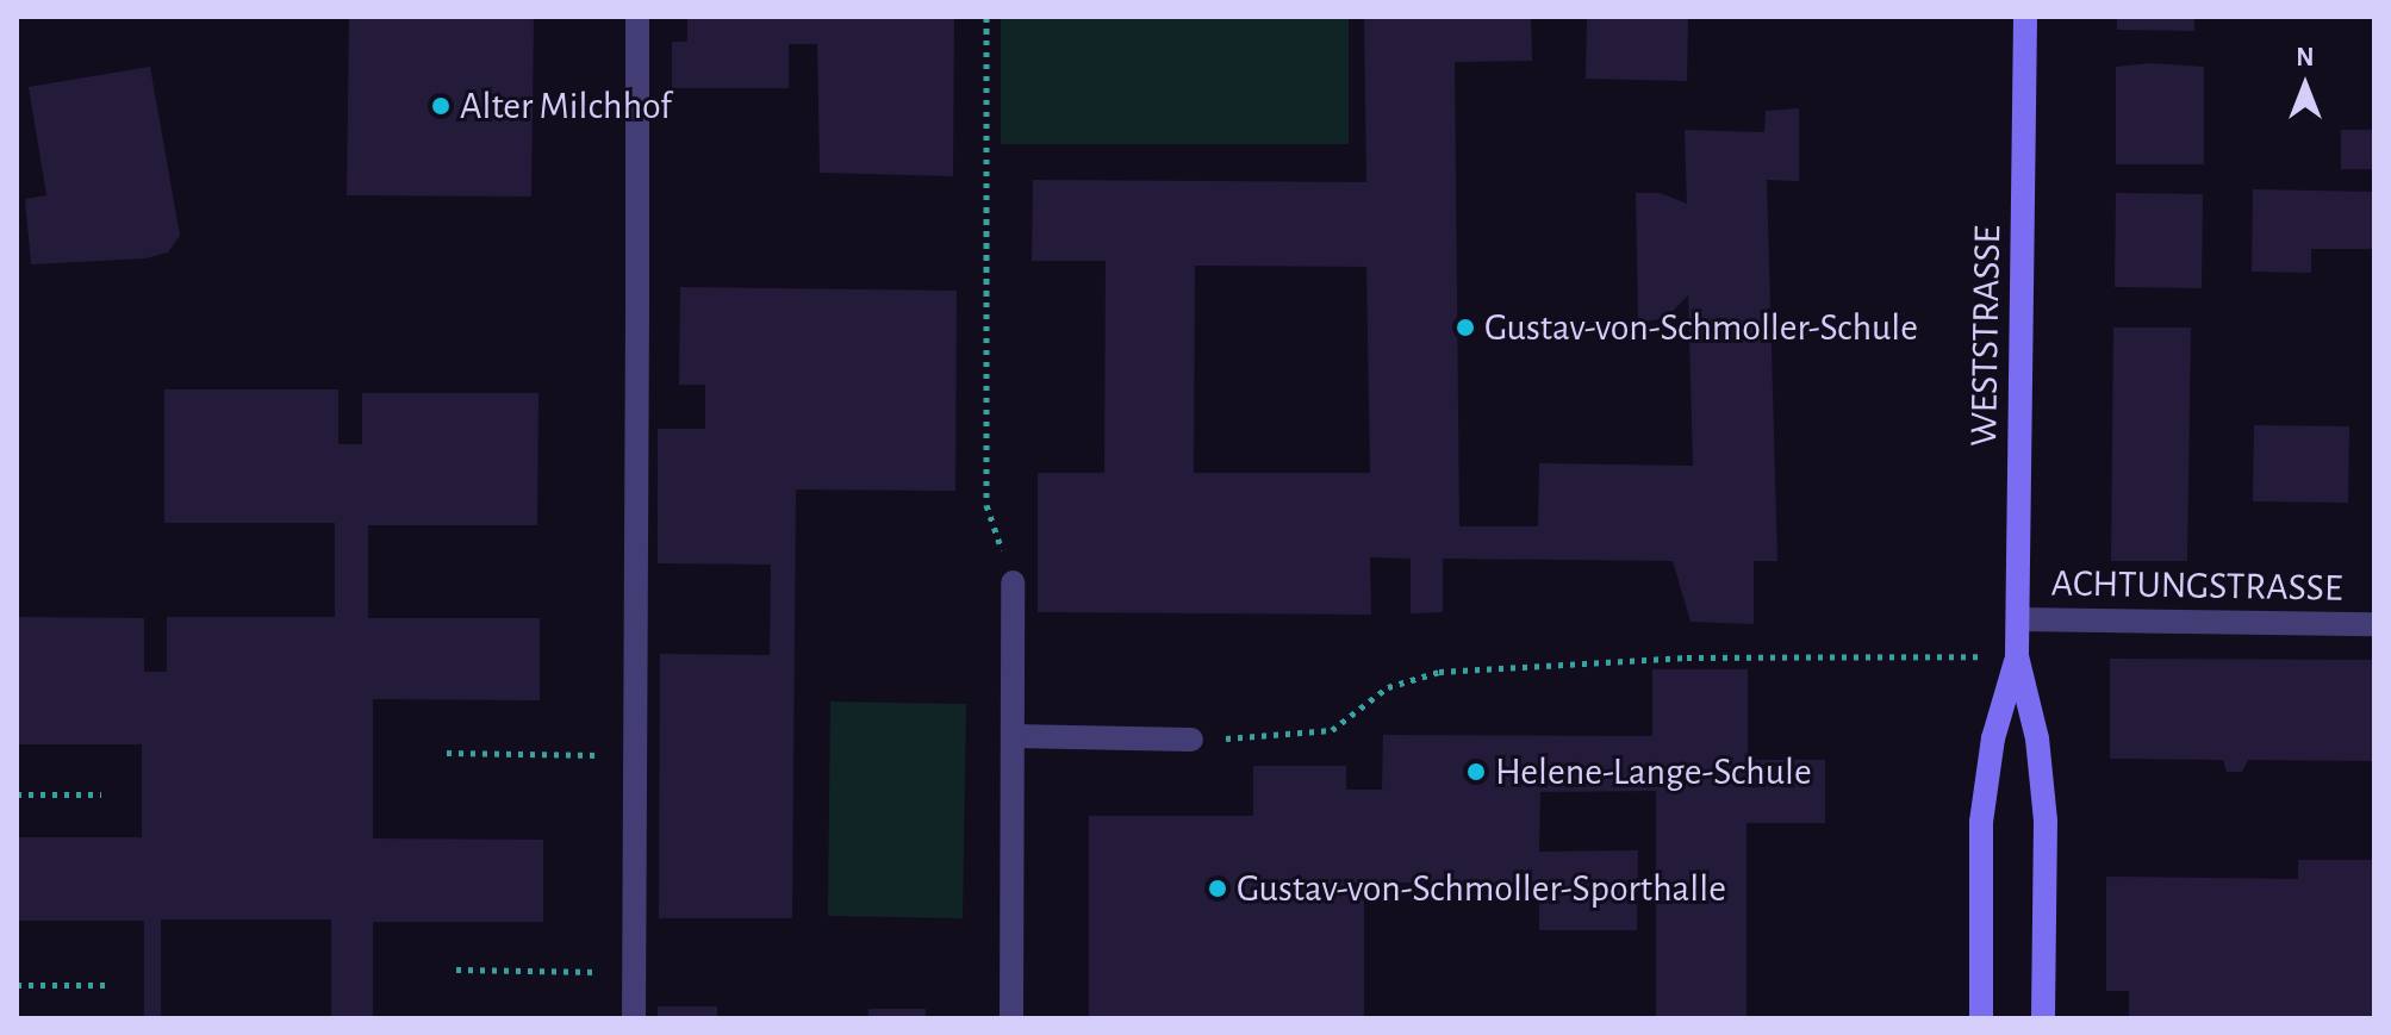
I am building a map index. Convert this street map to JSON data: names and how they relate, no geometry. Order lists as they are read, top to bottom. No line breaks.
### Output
{"streets":{"street":["WESTSTRASSE","ACHTUNGSTRASSE"]},"crossings":[["WESTSTRASSE","ACHTUNGSTRASSE"]],"places":["Alter Milchhof","Gustav-von-Schmoller-Schule","Helene-Lange-Schule","Gustav-von-Schmoller-Sporthalle"],"north":"top"}
